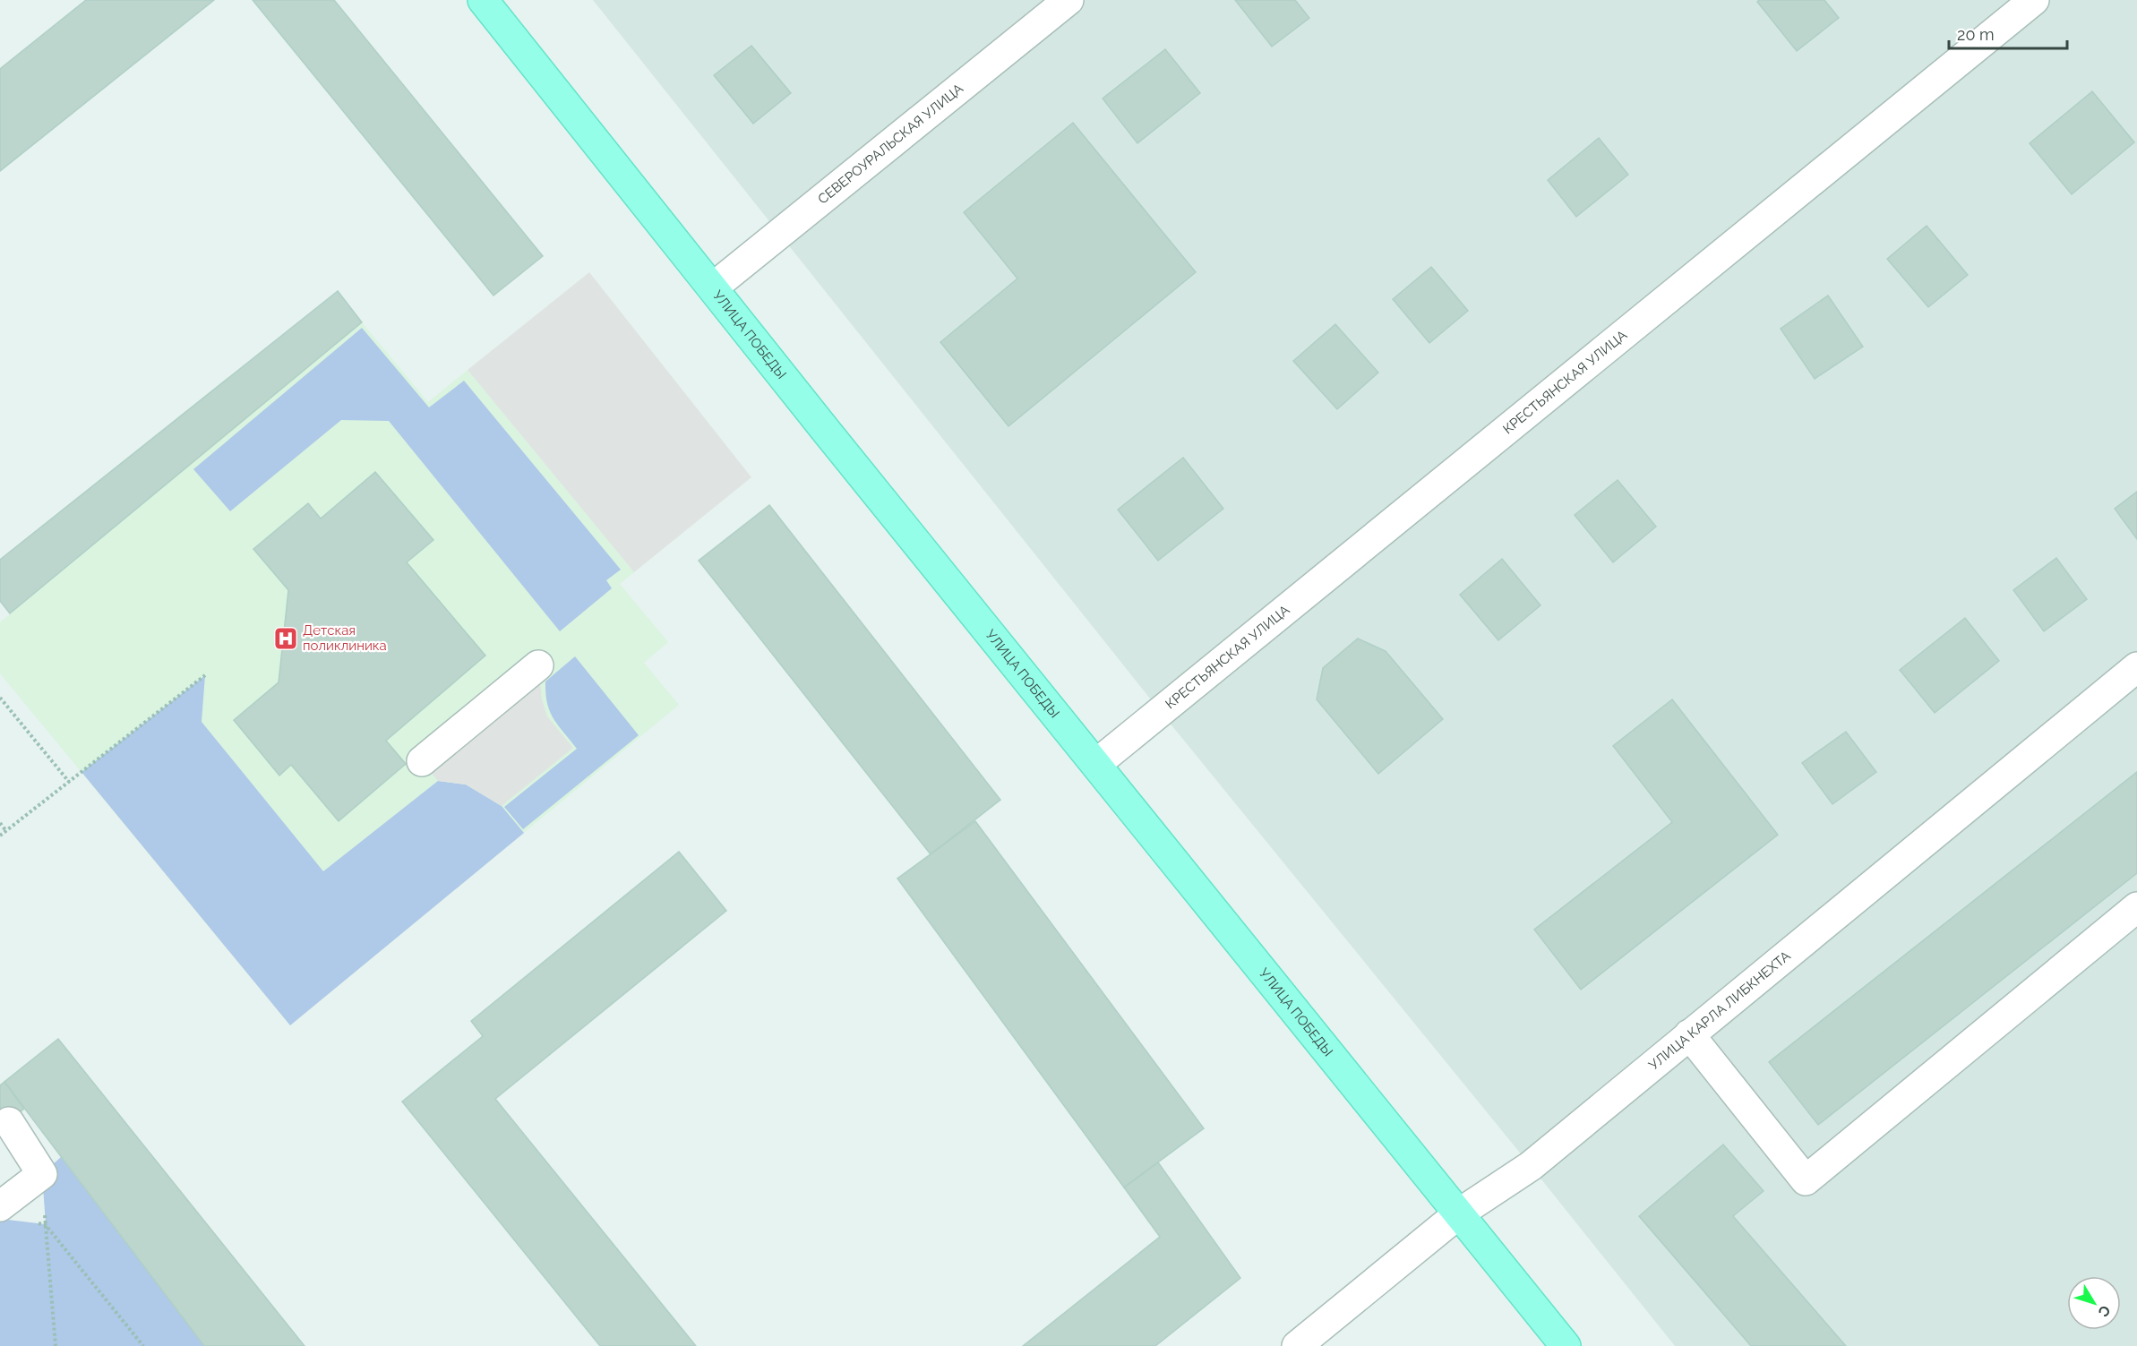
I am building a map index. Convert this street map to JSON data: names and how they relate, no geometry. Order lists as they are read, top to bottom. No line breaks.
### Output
{"streets":{"main road":["УЛИЦА ПОБЕДЫ"],"street":["СЕВЕРОУРАЛЬСКАЯ УЛИЦА","КРЕСТЬЯНСКАЯ УЛИЦА","УЛИЦА КАРЛА ЛИБКНЕХТА"]},"crossings":[["СЕВЕРОУРАЛЬСКАЯ УЛИЦА","УЛИЦА ПОБЕДЫ"],["УЛИЦА ПОБЕДЫ","КРЕСТЬЯНСКАЯ УЛИЦА"],["УЛИЦА ПОБЕДЫ","УЛИЦА КАРЛА ЛИБКНЕХТА"]],"places":{"hospital":["Детская поликлиника"]},"scale_bar":"20 m","north":"bottom right"}
